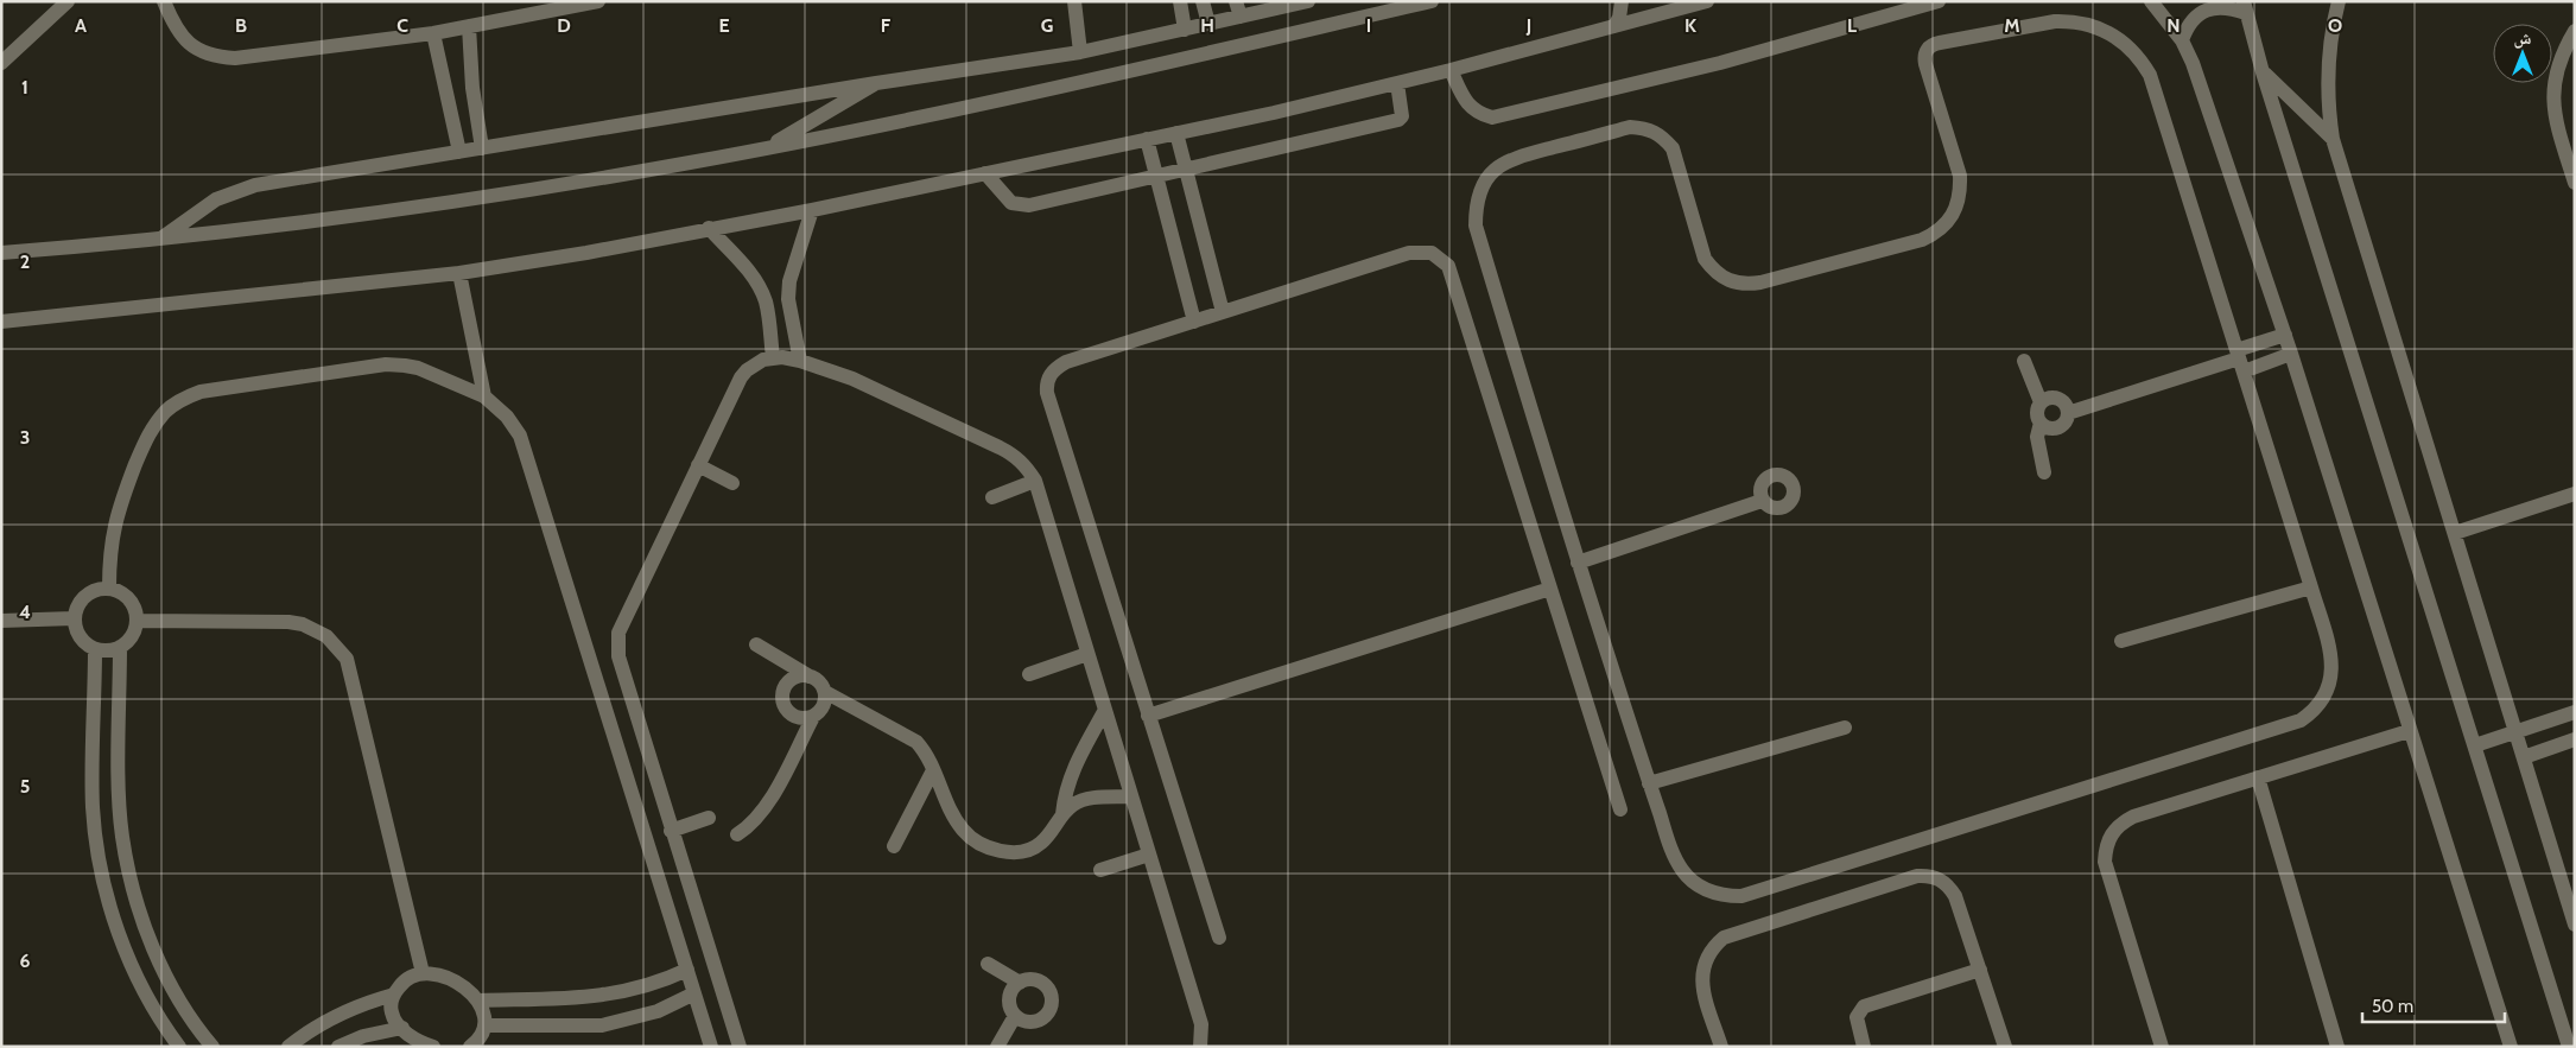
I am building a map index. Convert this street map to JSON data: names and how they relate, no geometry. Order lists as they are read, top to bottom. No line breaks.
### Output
{"scale_bar":"50 m","north":"top","grid":{"columns":["A","B","C","D","E","F","G","H","I","J","K","L","M","N","O"],"rows":["1","2","3","4","5","6"]}}
